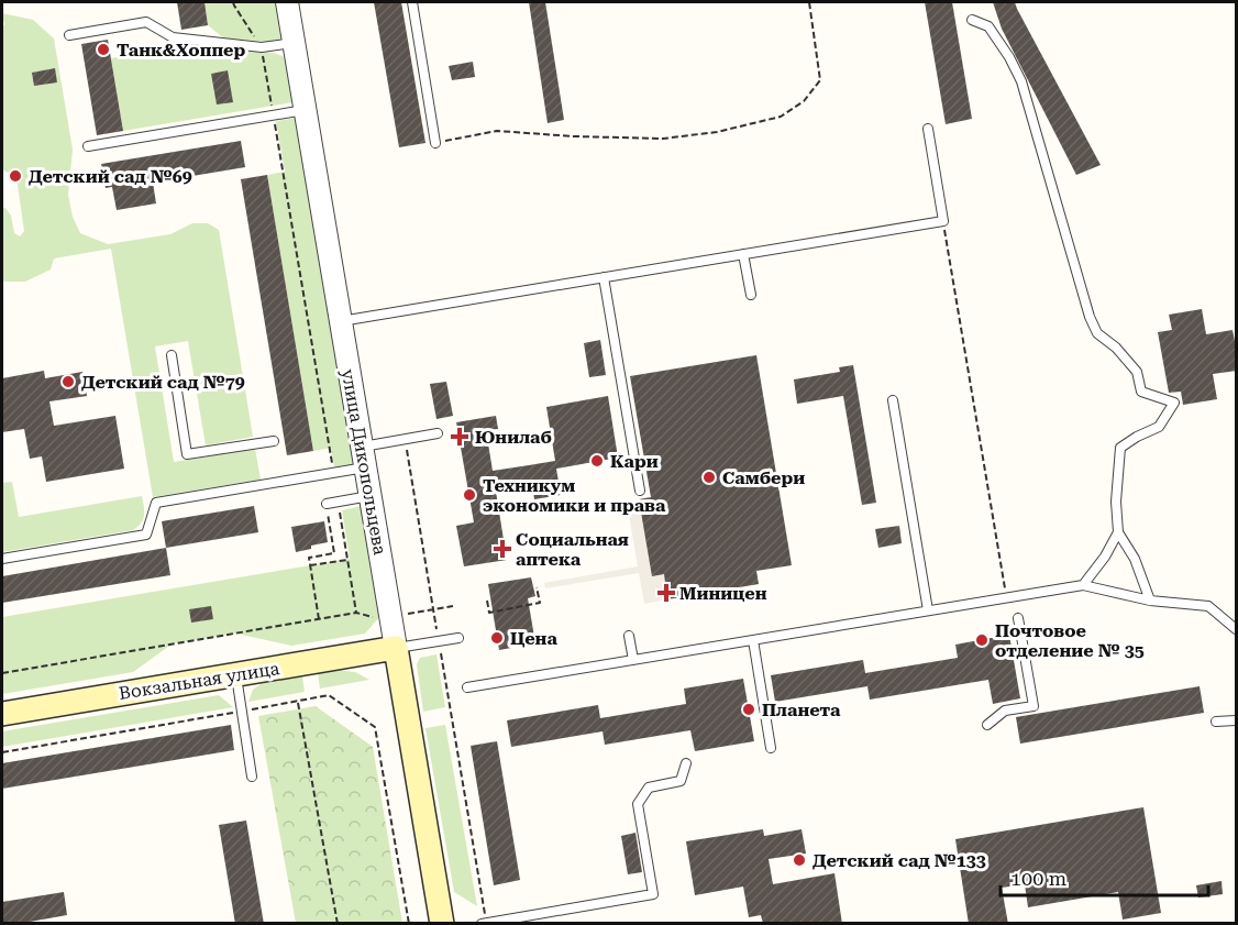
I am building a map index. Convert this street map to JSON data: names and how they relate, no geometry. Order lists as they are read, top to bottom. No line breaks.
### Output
{"streets":{"main road":["улица Дикопольцева","Вокзальная улица"]},"crossings":[["улица Дикопольцева","Вокзальная улица"]],"places":{"other":["Танк&Хоппер","Детский сад №69","Детский сад №79","Кари","Самбери","Техникум экономики и права","Цена","Почтовое отделение № 35","Планета","Детский сад №133"],"health":["Юнилаб","Социальная аптека","Миницен"]},"scale_bar":"100 m"}
